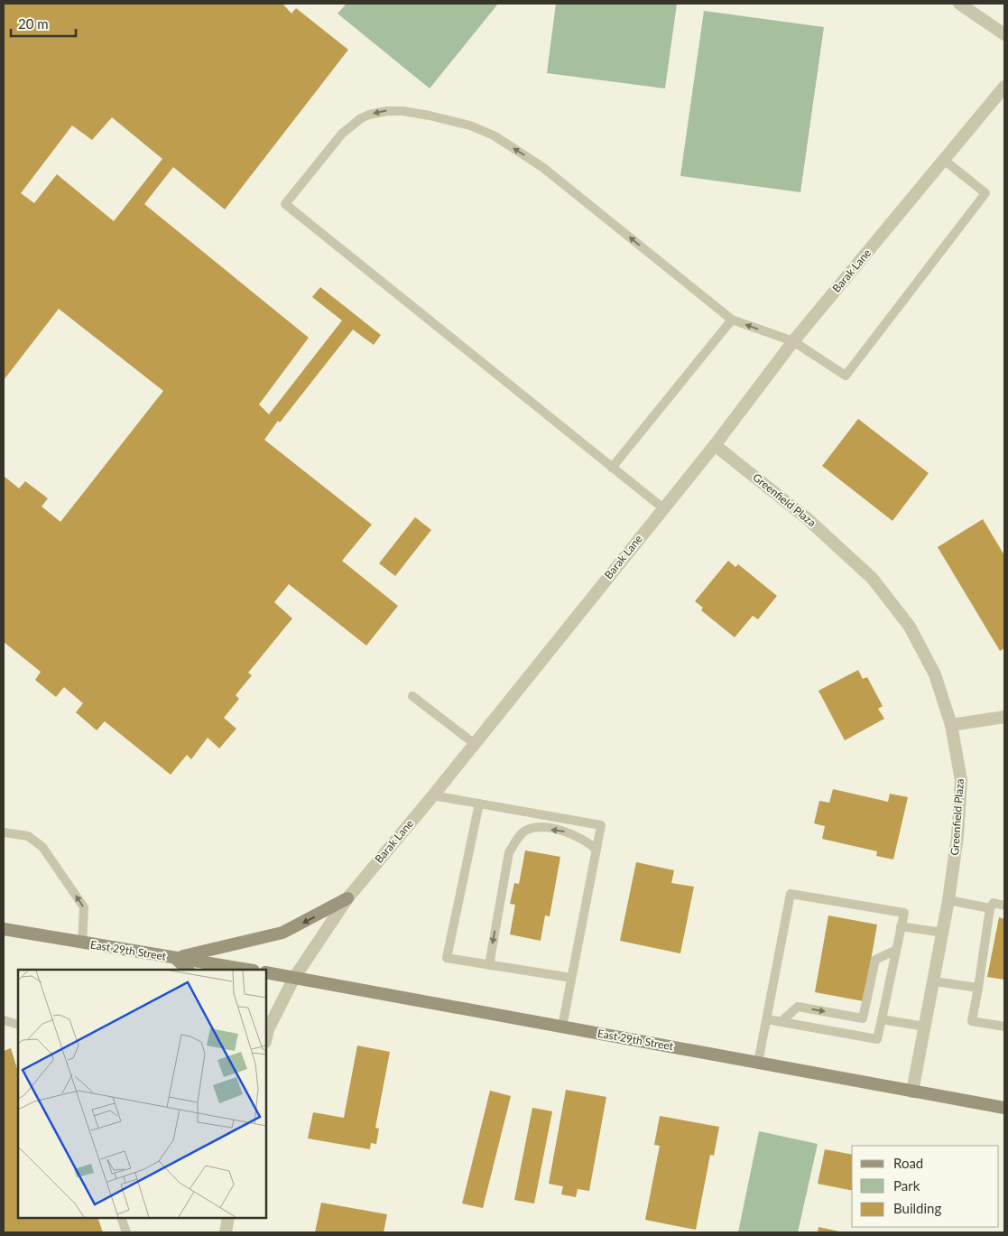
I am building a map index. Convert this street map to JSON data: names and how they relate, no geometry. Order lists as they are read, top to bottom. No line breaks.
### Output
{"streets":{"main road":["East 29th Street"],"street":["Barak Lane","Greenfield Plaza"]},"crossings":[["Barak Lane","Greenfield Plaza"],["Barak Lane","East 29th Street"],["Greenfield Plaza","East 29th Street"]],"legend":["Road","Park","Building"],"scale_bar":"20 m"}
